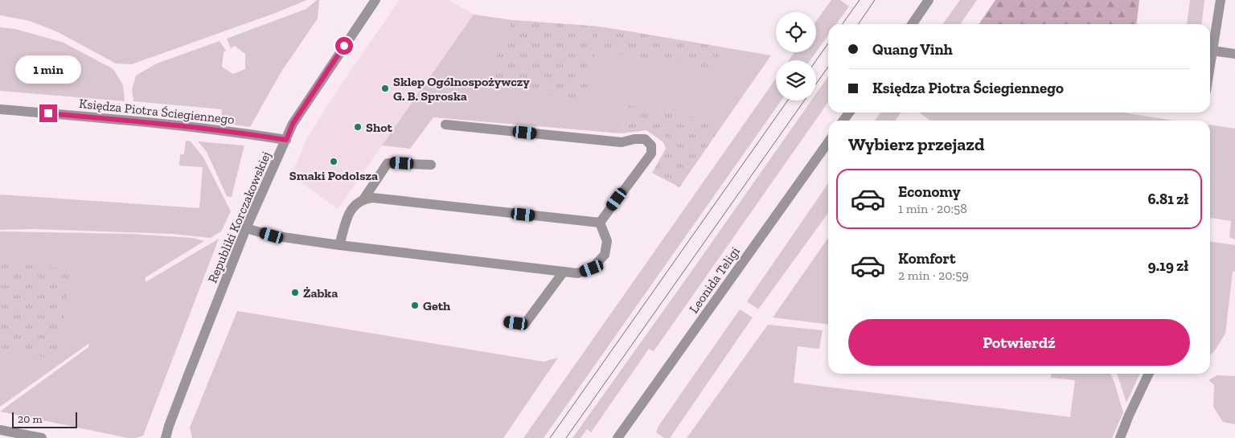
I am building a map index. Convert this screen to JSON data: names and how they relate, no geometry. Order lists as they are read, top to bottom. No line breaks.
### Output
{"streets":{"street":["Księdza Piotra Ściegiennego","Republiki Korczakowskiej","Leonida Teligi"]},"crossings":[["Księdza Piotra Ściegiennego","Republiki Korczakowskiej"]],"places":["Sklep Ogólnospożywczy G. B. Sproska","Shot","Smaki Podolsza","Żabka","Geth"],"scale_bar":"20 m","page":{"banner":["Quang Vinh","Księdza Piotra Ściegiennego"],"bubble":"1 min","heading":"Wybierz przejazd","list":[{"name":"Economy","note":"1 min · 20:58","value":"6.81 zł"},{"name":"Komfort","note":"2 min · 20:59","value":"9.19 zł"}],"buttons":"Potwierdź","scale":"20 m"}}
